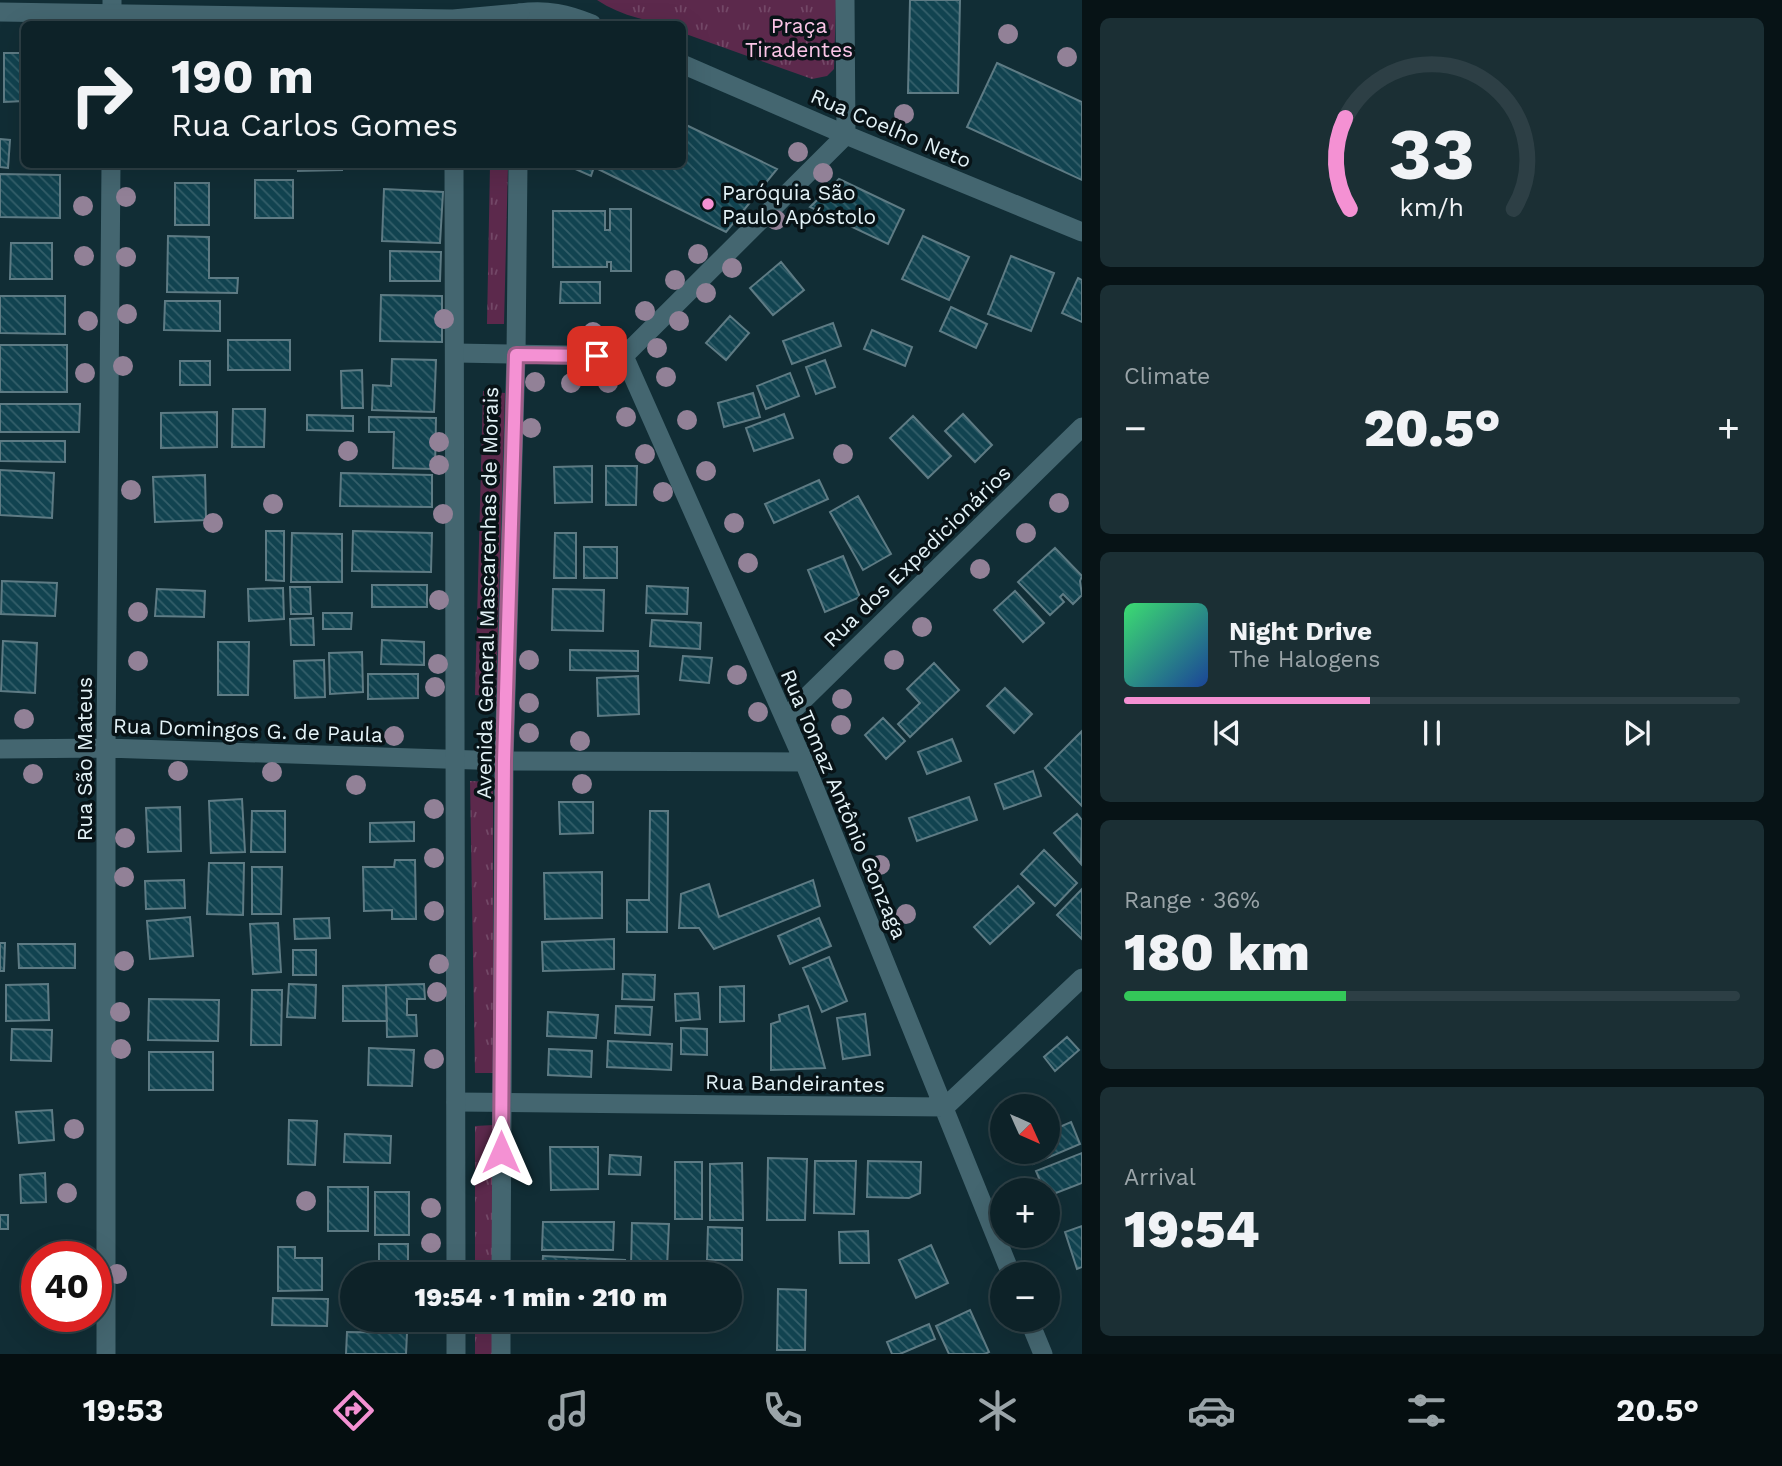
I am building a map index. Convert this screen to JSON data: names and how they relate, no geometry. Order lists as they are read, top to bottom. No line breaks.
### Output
{"streets":{"street":["Rua Coelho Neto","Rua dos Expedicionários","Avenida General Mascarenhas de Morais","Rua Domingos G. de Paula","Rua São Mateus","Rua Tomaz Antônio Gonzaga","Rua Bandeirantes"]},"crossings":[["Rua dos Expedicionários","Rua Tomaz Antônio Gonzaga"],["Avenida General Mascarenhas de Morais","Rua Domingos G. de Paula"],["Avenida General Mascarenhas de Morais","Rua Bandeirantes"],["Rua Domingos G. de Paula","Rua São Mateus"],["Rua Tomaz Antônio Gonzaga","Rua Bandeirantes"]],"parks":["Praça Tiradentes"],"places":["Paróquia São Paulo Apóstolo"],"north":"bottom right","page":{"turn":["190 m","Rua Carlos Gomes"],"tile":["Climate",["Range · 36%","180 km"],["Arrival","19:54"]],"heat":["−","20.5°","+"],"song":["Night Drive","The Halogens"],"map_buttons":["+","−"],"limit":"40","trip":"19:54 · 1 min · 210 m","tabs":["19:53","20.5°"],"gauge":["33","km/h"]}}
